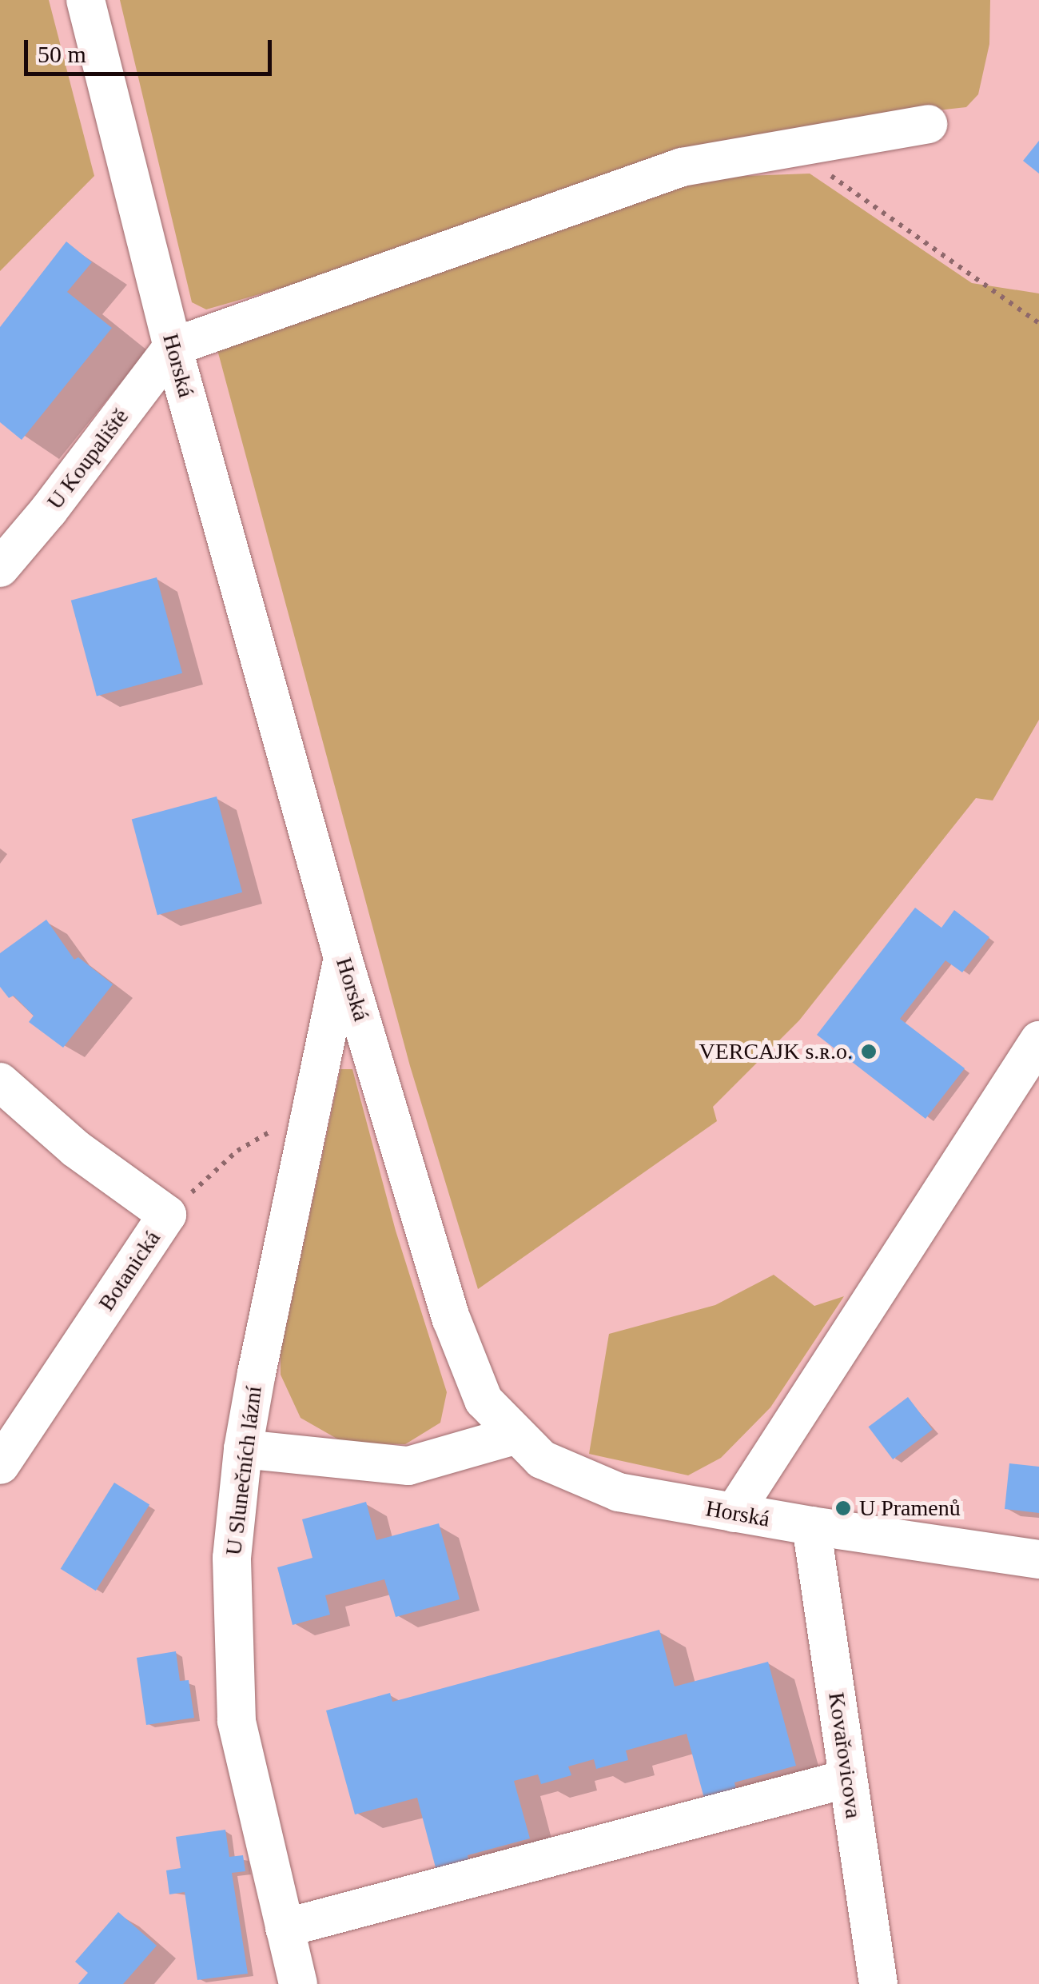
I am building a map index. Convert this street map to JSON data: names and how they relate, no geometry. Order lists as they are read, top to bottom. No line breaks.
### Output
{"streets":{"street":["Horská","U Koupaliště","Botanická","U Slunečních lázní","Kovařovicova"]},"crossings":[["Horská","U Koupaliště"],["Horská","U Slunečních lázní"],["Horská","Kovařovicova"]],"places":["VERCAJK s.ʀ.ᴏ.","U Pramenů"],"scale_bar":"50 m"}
